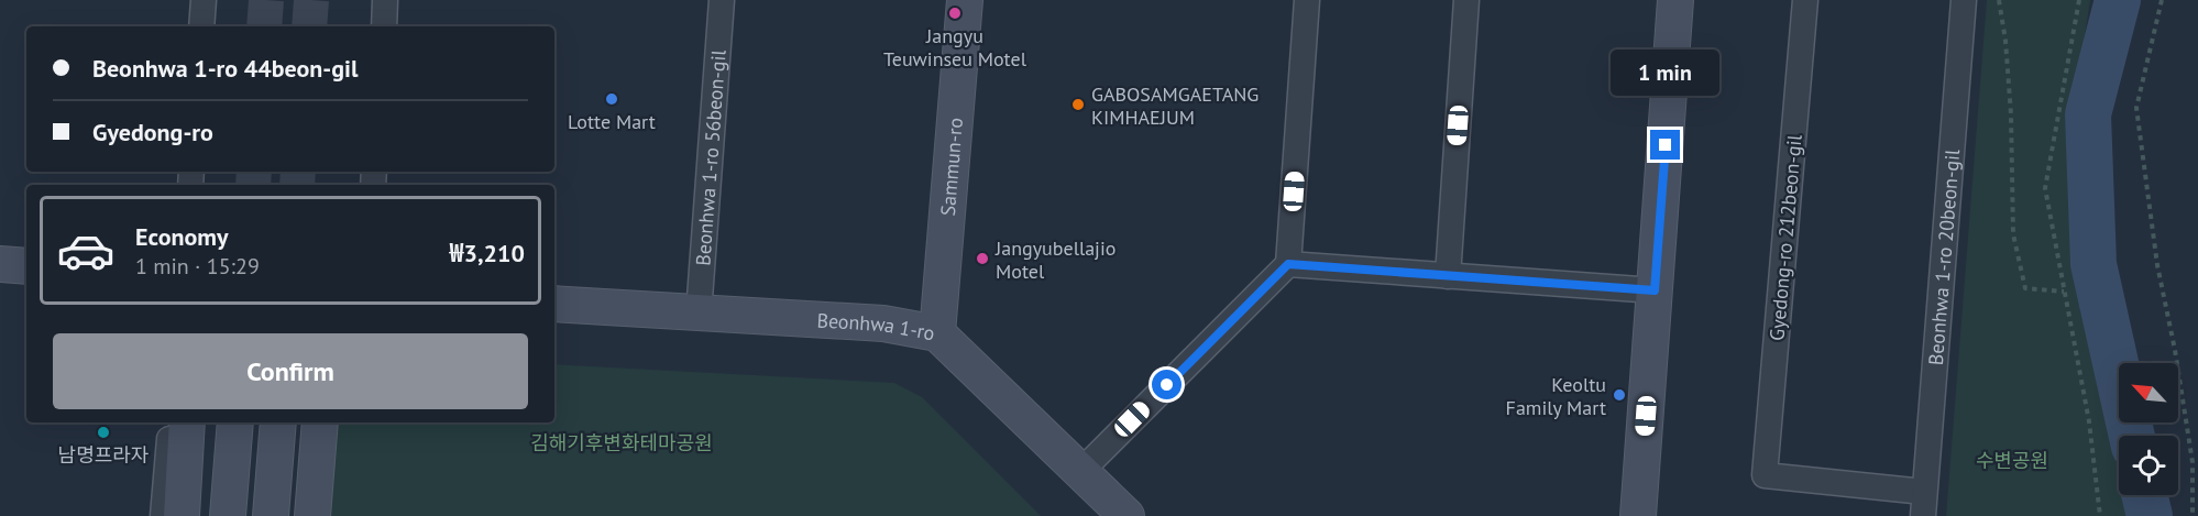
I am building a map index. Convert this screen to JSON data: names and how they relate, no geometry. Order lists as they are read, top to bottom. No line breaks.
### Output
{"streets":{"street":["Beonhwa 1-ro 56beon-gil","Sammun-ro","Gyedong-ro 212beon-gil","Beonhwa 1-ro 20beon-gil","Beonhwa 1-ro"]},"crossings":[["Beonhwa 1-ro 56beon-gil","Beonhwa 1-ro"],["Sammun-ro","Beonhwa 1-ro"],["Gyedong-ro 212beon-gil","Beonhwa 1-ro 20beon-gil"]],"parks":["김해기후변화테마공원","수변공원"],"places":["Jangyu Teuwinseu Motel","Lotte Mart","GABOSAMGAETANG KIMHAEJUM","Jangyubellajio Motel","Keoltu Family Mart","남명프라자"],"north":"top left","page":{"banner":["Beonhwa 1-ro 44beon-gil","Gyedong-ro"],"bubble":"1 min","list":[{"name":"Economy","note":"1 min · 15:29","value":"₩3,210"}],"buttons":"Confirm"}}
